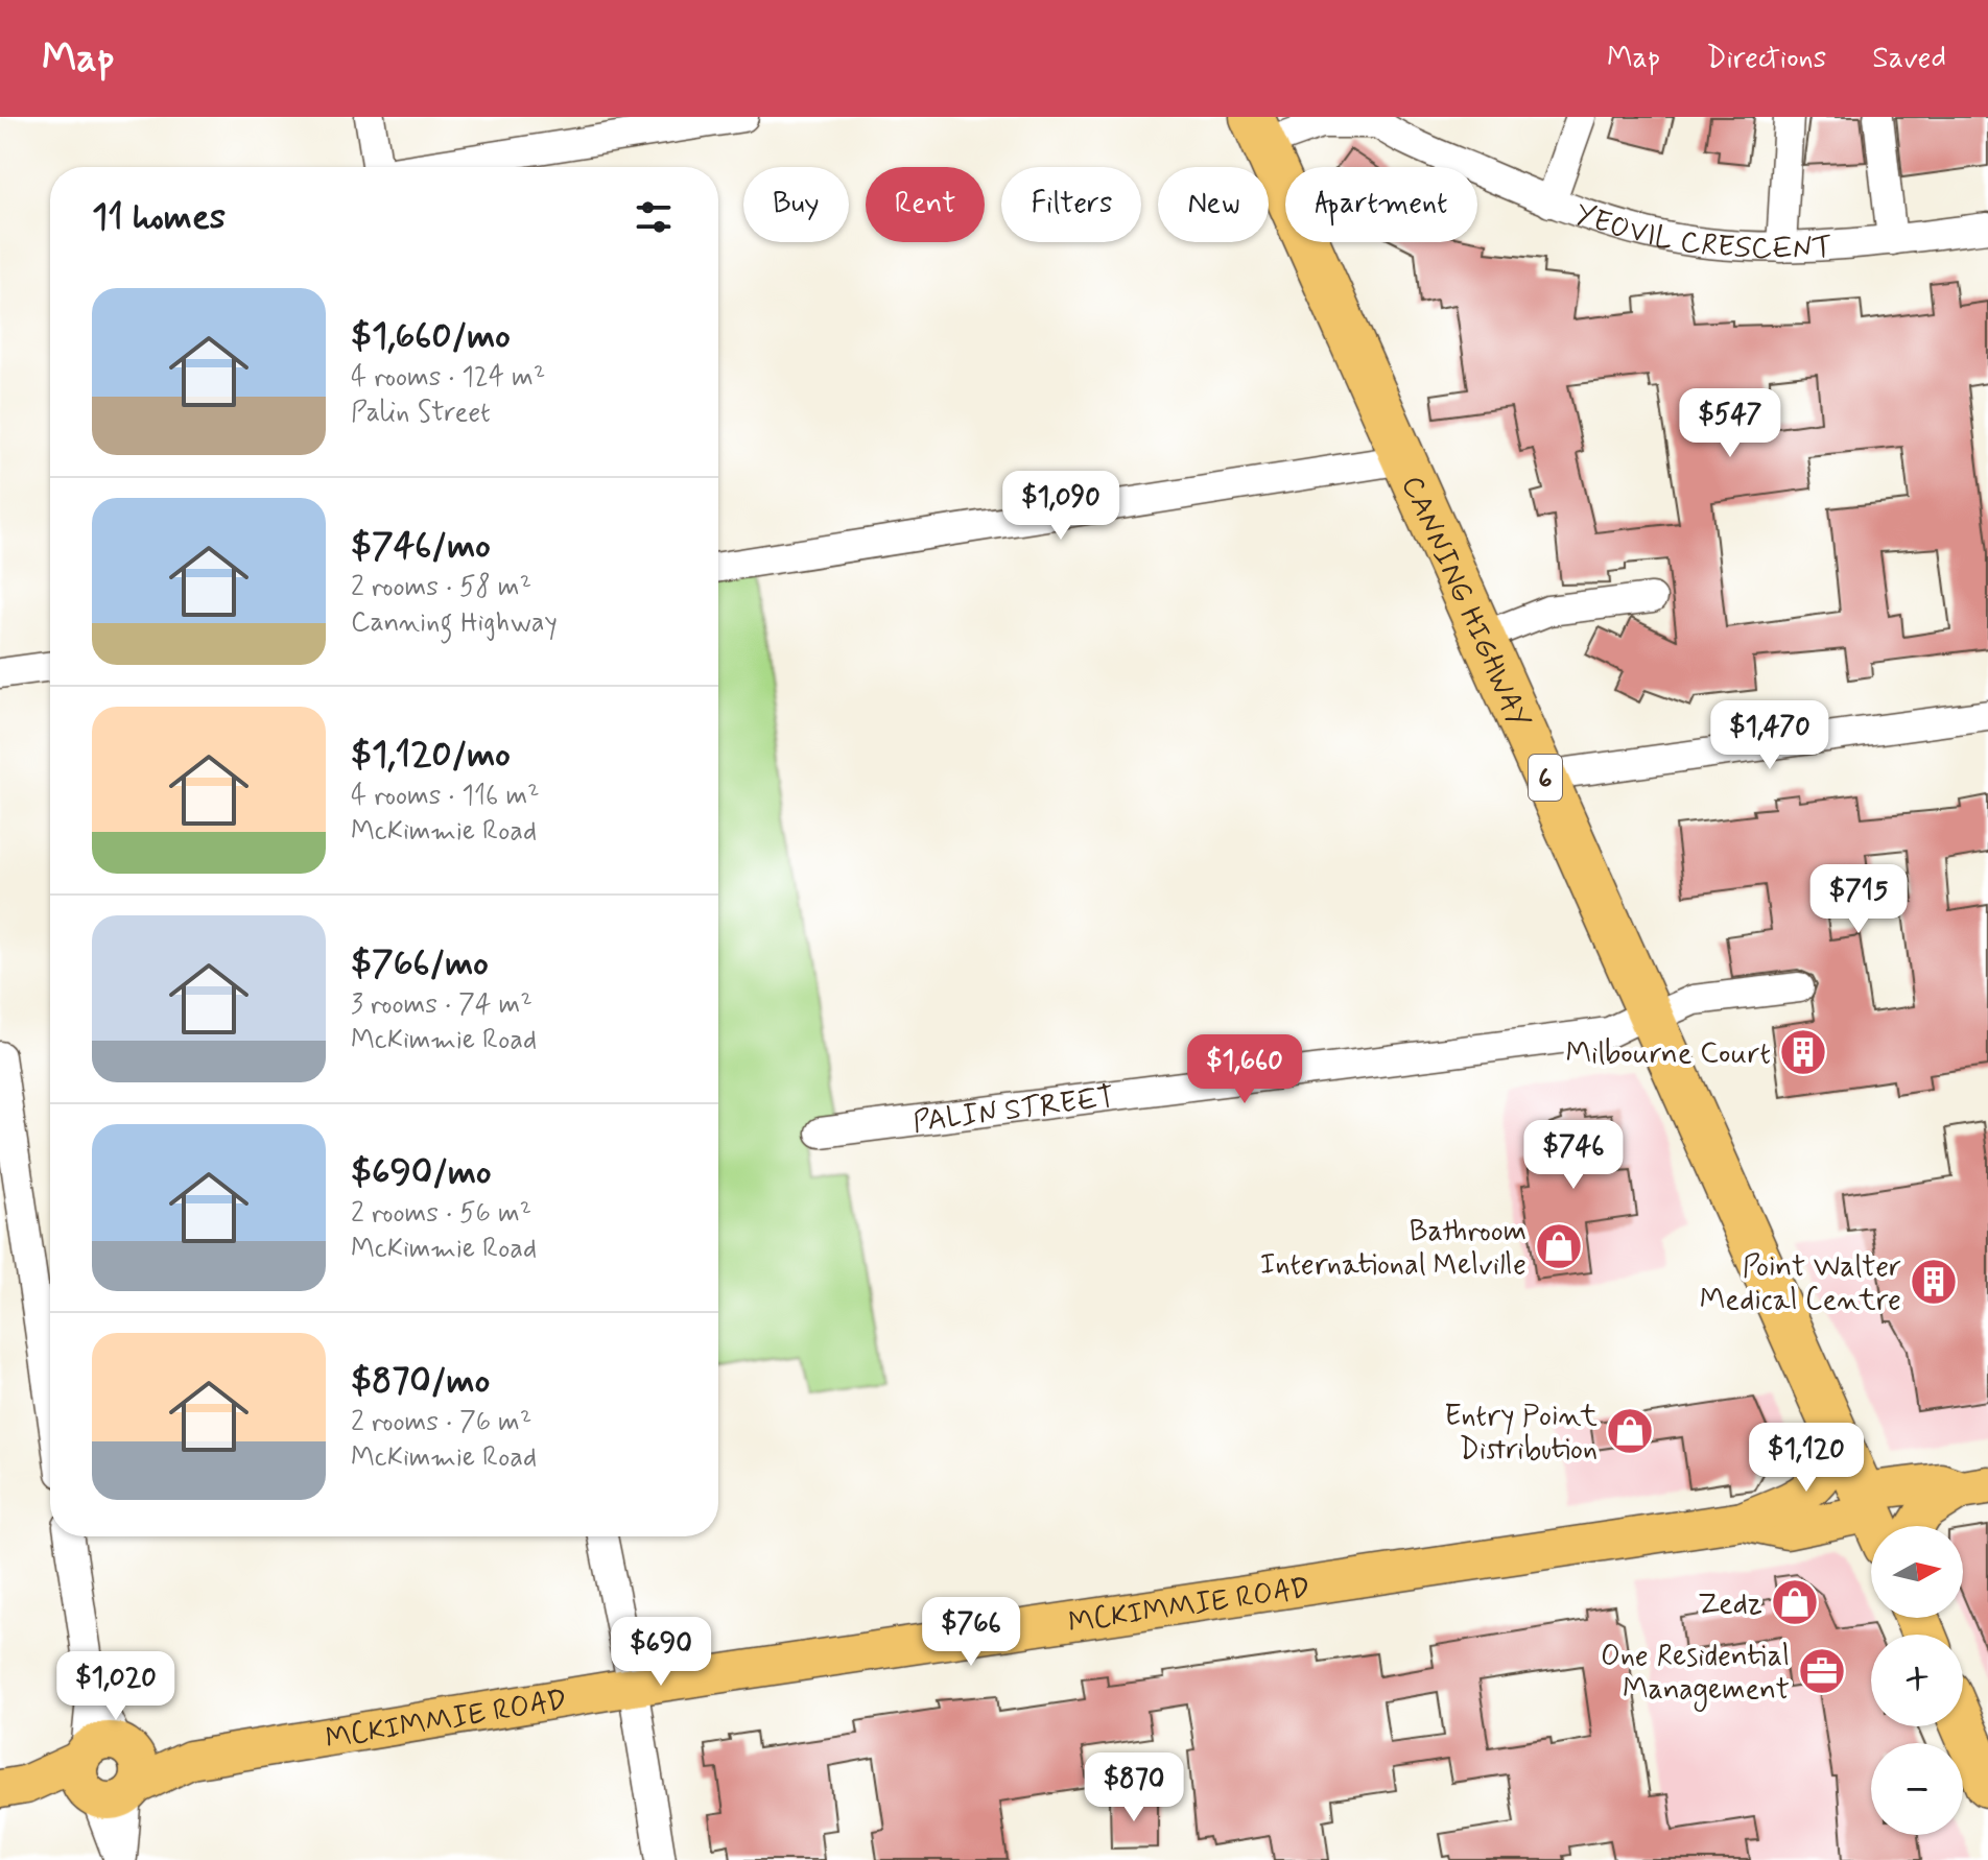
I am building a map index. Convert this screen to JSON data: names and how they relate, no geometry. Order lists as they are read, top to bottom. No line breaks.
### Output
{"streets":{"highway":["CANNING HIGHWAY","6"],"main road":["MCKIMMIE ROAD"],"street":["YEOVIL CRESCENT","PALIN STREET"]},"crossings":[["YEOVIL CRESCENT","CANNING HIGHWAY"],["CANNING HIGHWAY","PALIN STREET"],["CANNING HIGHWAY","MCKIMMIE ROAD"]],"places":{"building":["Milbourne Court","Point Walter Medical Centre"],"shop":["Bathroom International Melville","Entry Point Distribution","Zedz"],"office":["One Residential Management"]},"north":"right","page":{"header":"Map","nav":["Map","Directions","Saved"],"chip":["Buy","Rent","Filters","New","Apartment"],"heading":"11 homes","list":[{"name":"$1,660/mo","note":"4 rooms · 124 m² · Palin Street"},{"name":"$746/mo","note":"2 rooms · 58 m² · Canning Highway"},{"name":"$1,120/mo","note":"4 rooms · 116 m² · McKimmie Road"},{"name":"$766/mo","note":"3 rooms · 74 m² · McKimmie Road"},{"name":"$690/mo","note":"2 rooms · 56 m² · McKimmie Road"},{"name":"$870/mo","note":"2 rooms · 76 m² · McKimmie Road"}],"price":["$547","$1,090","$1,470","$715","$1,660","$746","$1,120","$766","$690","$1,020","$870"],"map_buttons":["+","−"]}}
